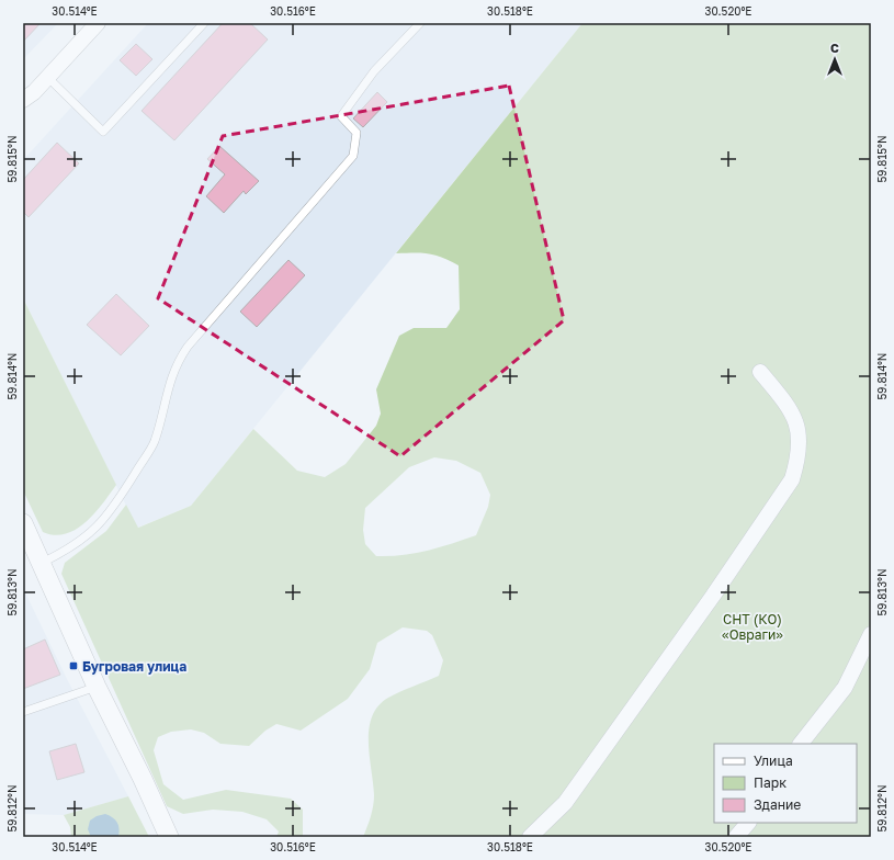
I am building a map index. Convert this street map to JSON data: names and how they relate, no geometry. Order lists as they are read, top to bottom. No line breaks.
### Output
{"parks":["СНТ (КО) «Овраги»"],"places":{"transit":["Бугровая улица"]},"legend":["Улица","Парк","Здание"],"north":"top","coordinates":["30.514°E","30.516°E","30.518°E","30.520°E","59.815°N","59.814°N","59.813°N","59.812°N"]}
